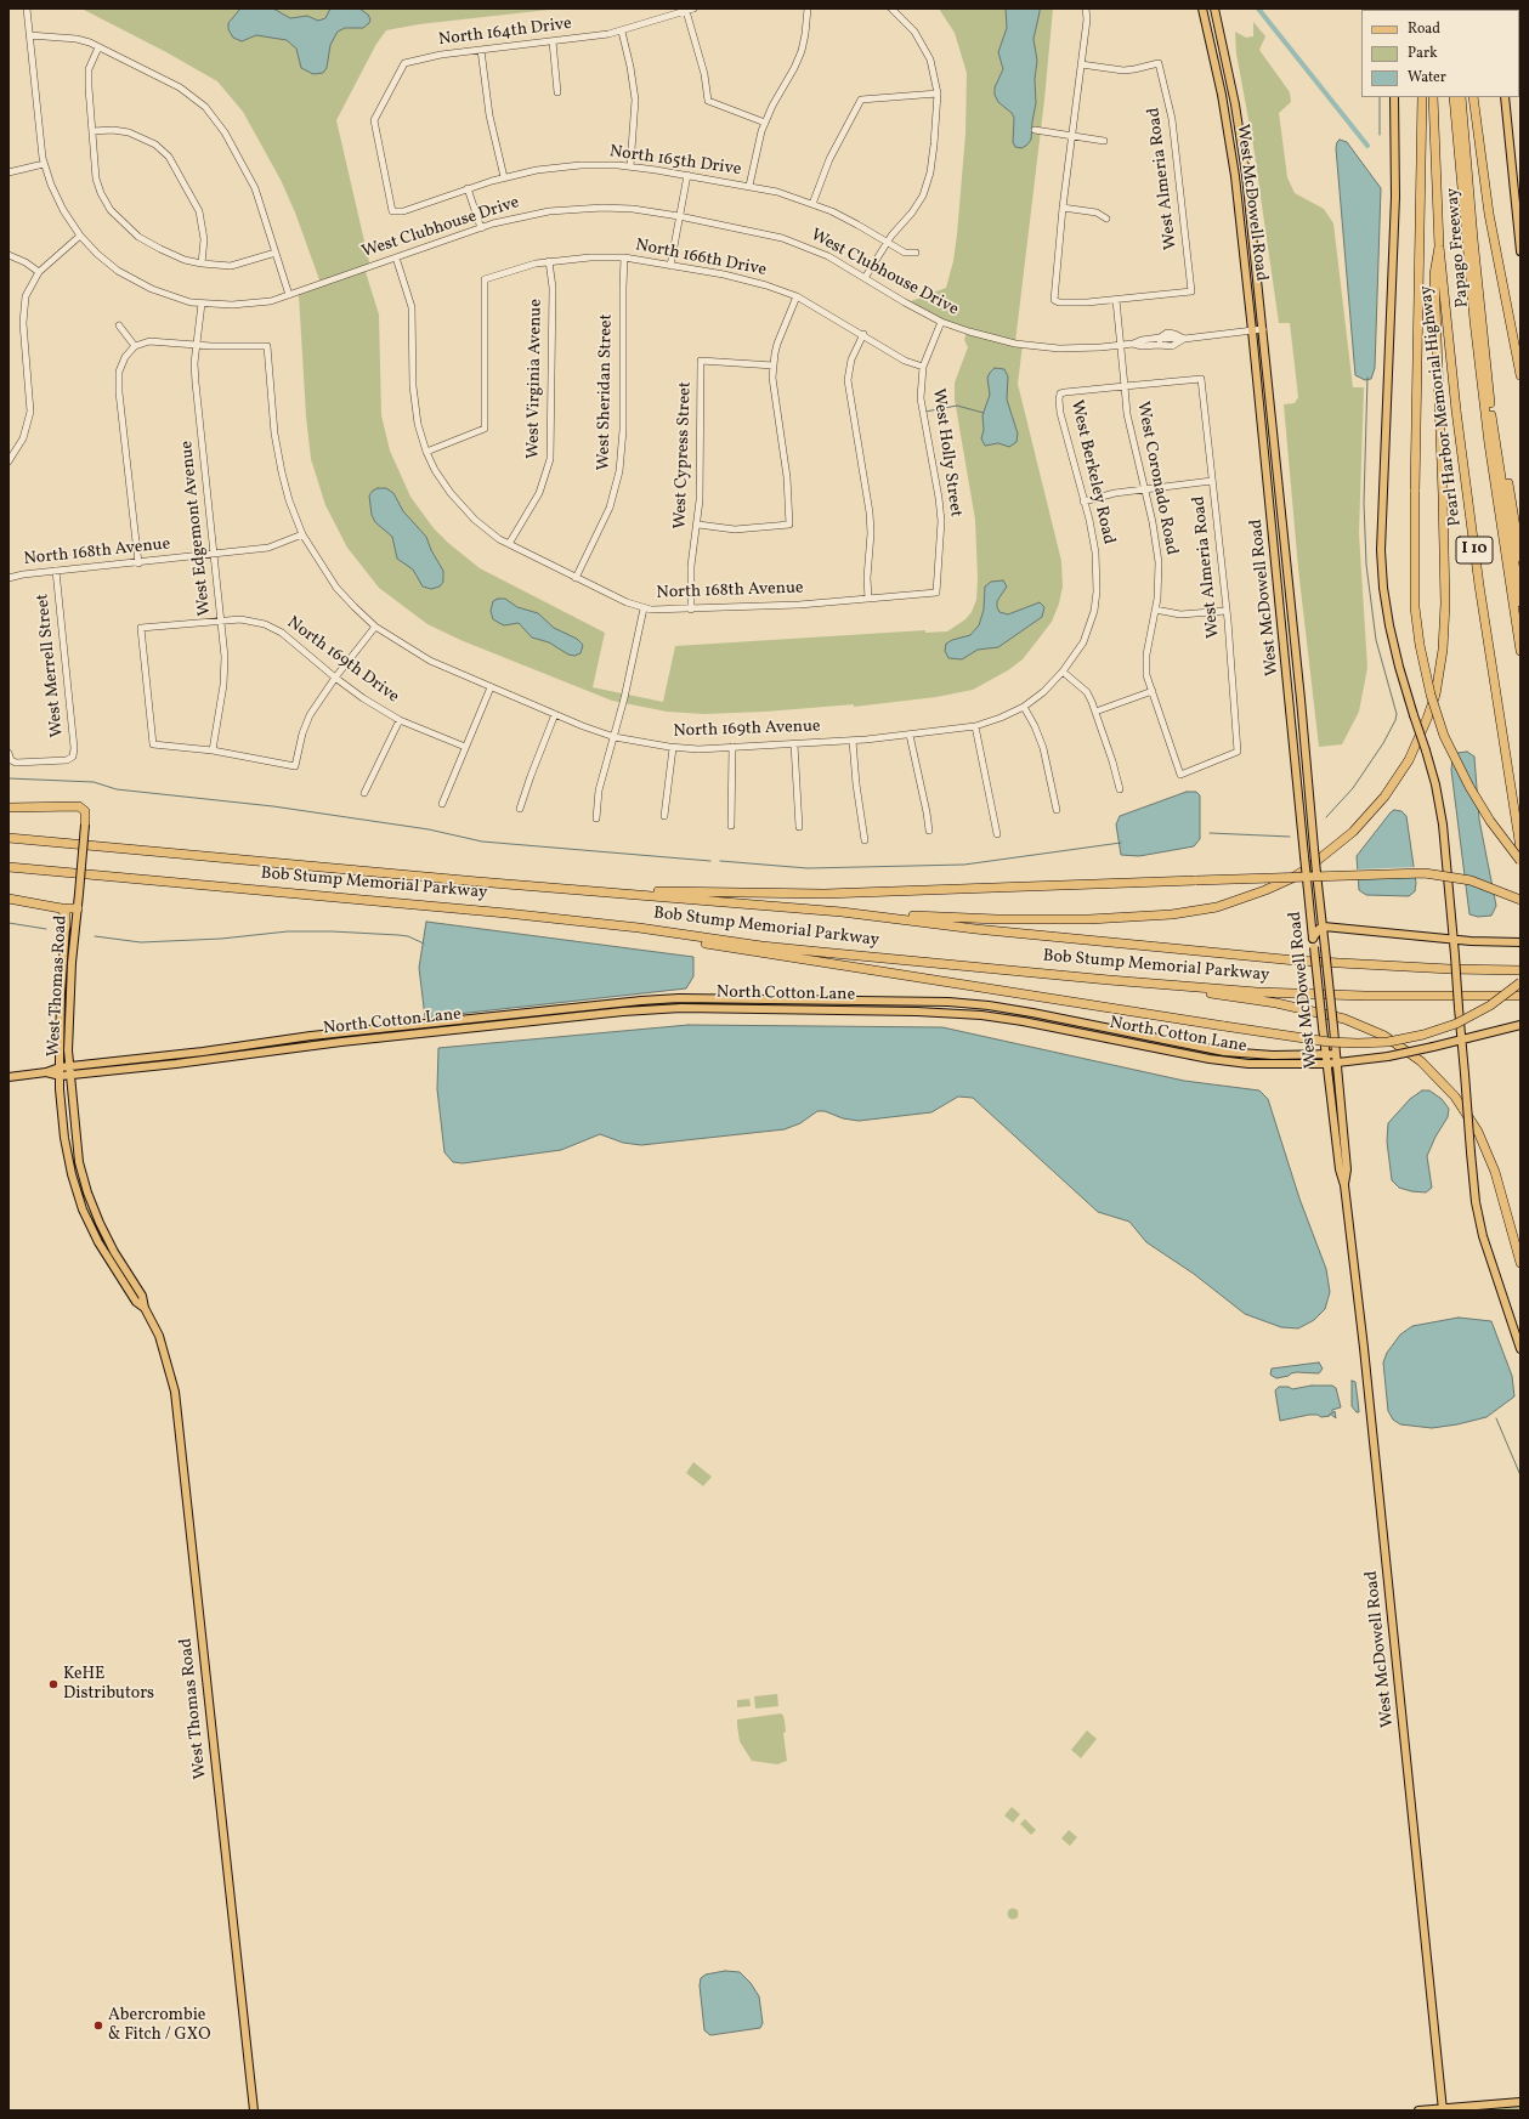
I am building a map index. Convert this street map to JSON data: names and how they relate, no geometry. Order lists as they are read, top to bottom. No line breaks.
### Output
{"streets":{"highway":["Papago Freeway","Pearl Harbor Memorial Highway","I 10","Bob Stump Memorial Parkway"],"main road":["West McDowell Road","West Thomas Road","North Cotton Lane"],"street":["North 164th Drive","North 165th Drive","West Almeria Road","West Clubhouse Drive","North 166th Drive","West Virginia Avenue","West Sheridan Street","West Holly Street","West Cypress Street","West Berkeley Road","West Coronado Road","West Edgemont Avenue","North 168th Avenue","North 169th Drive","West Merrell Street","North 169th Avenue"]},"crossings":[["North 164th Drive","North 165th Drive"],["West Almeria Road","West Berkeley Road"],["West Almeria Road","West Coronado Road"],["West McDowell Road","West Clubhouse Drive"],["West McDowell Road","North Cotton Lane"],["West Clubhouse Drive","West Holly Street"],["West Clubhouse Drive","West Coronado Road"],["West Clubhouse Drive","West Edgemont Avenue"],["West Clubhouse Drive","North 168th Avenue"],["Papago Freeway","Pearl Harbor Memorial Highway"],["Papago Freeway","I 10"],["North 166th Drive","West Virginia Avenue"],["North 166th Drive","West Sheridan Street"],["North 166th Drive","West Holly Street"],["North 166th Drive","North 168th Avenue"],["West Virginia Avenue","North 168th Avenue"],["West Sheridan Street","North 168th Avenue"],["West Holly Street","North 168th Avenue"],["West Cypress Street","North 168th Avenue"],["West Berkeley Road","West Coronado Road"],["West Berkeley Road","North 169th Avenue"],["West Edgemont Avenue","North 168th Avenue"],["West Edgemont Avenue","North 169th Drive"],["West Edgemont Avenue","North 169th Avenue"],["North 168th Avenue","West Merrell Street"],["North 168th Avenue","North 169th Avenue"],["West Thomas Road","North Cotton Lane"]],"places":["KeHE Distributors","Abercrombie & Fitch / GXO"],"legend":["Road","Park","Water"]}
